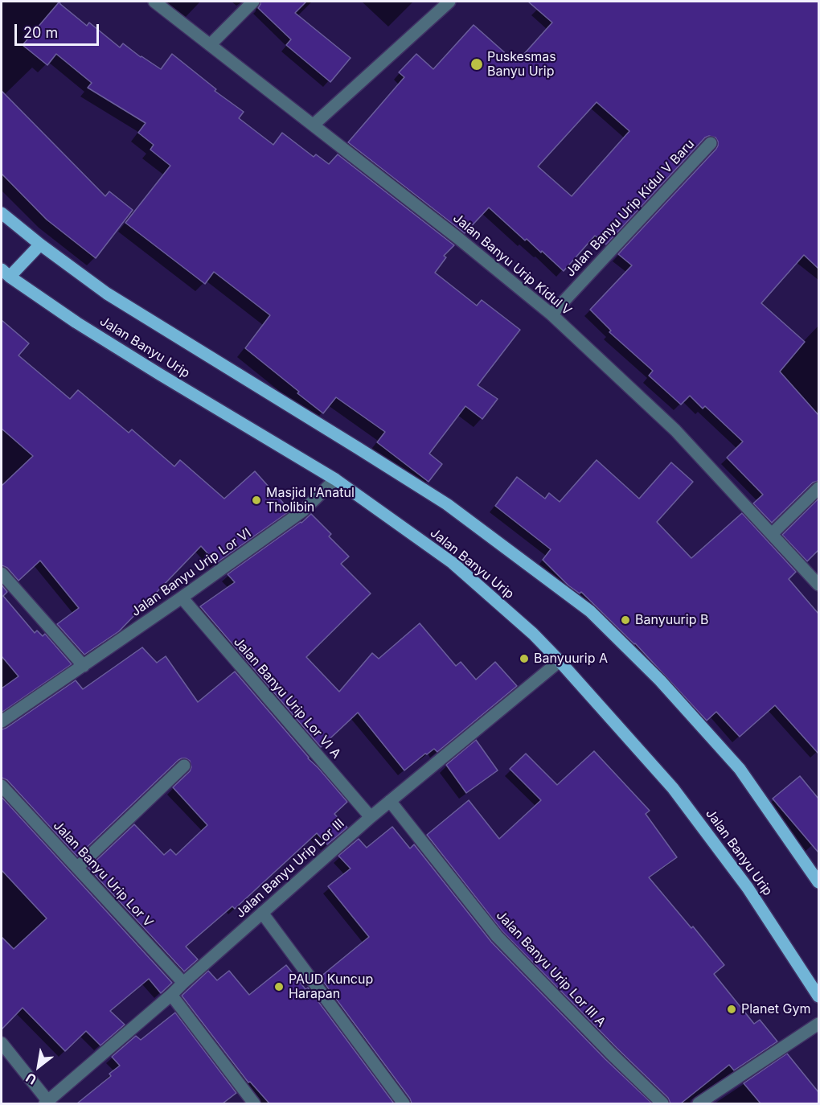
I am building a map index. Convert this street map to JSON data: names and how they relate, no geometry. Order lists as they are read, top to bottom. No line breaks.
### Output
{"streets":{"main road":["Jalan Banyu Urip"],"street":["Jalan Banyu Urip Kidul V Baru","Jalan Banyu Urip Kidul V","Jalan Banyu Urip Lor VI","Jalan Banyu Urip Lor VI A","Jalan Banyu Urip Lor III","Jalan Banyu Urip Lor V","Jalan Banyu Urip Lor III A"]},"crossings":[["Jalan Banyu Urip Kidul V Baru","Jalan Banyu Urip Kidul V"],["Jalan Banyu Urip","Jalan Banyu Urip Lor VI"],["Jalan Banyu Urip","Jalan Banyu Urip Lor III"],["Jalan Banyu Urip Lor VI","Jalan Banyu Urip Lor VI A"],["Jalan Banyu Urip Lor VI A","Jalan Banyu Urip Lor III"],["Jalan Banyu Urip Lor III","Jalan Banyu Urip Lor V"],["Jalan Banyu Urip Lor III","Jalan Banyu Urip Lor III A"]],"places":["Puskesmas Banyu Urip","Masjid I'Anatul Tholibin","Banyuurip B","Banyuurip A","PAUD Kuncup Harapan","Planet Gym"],"scale_bar":"20 m","north":"bottom left"}
